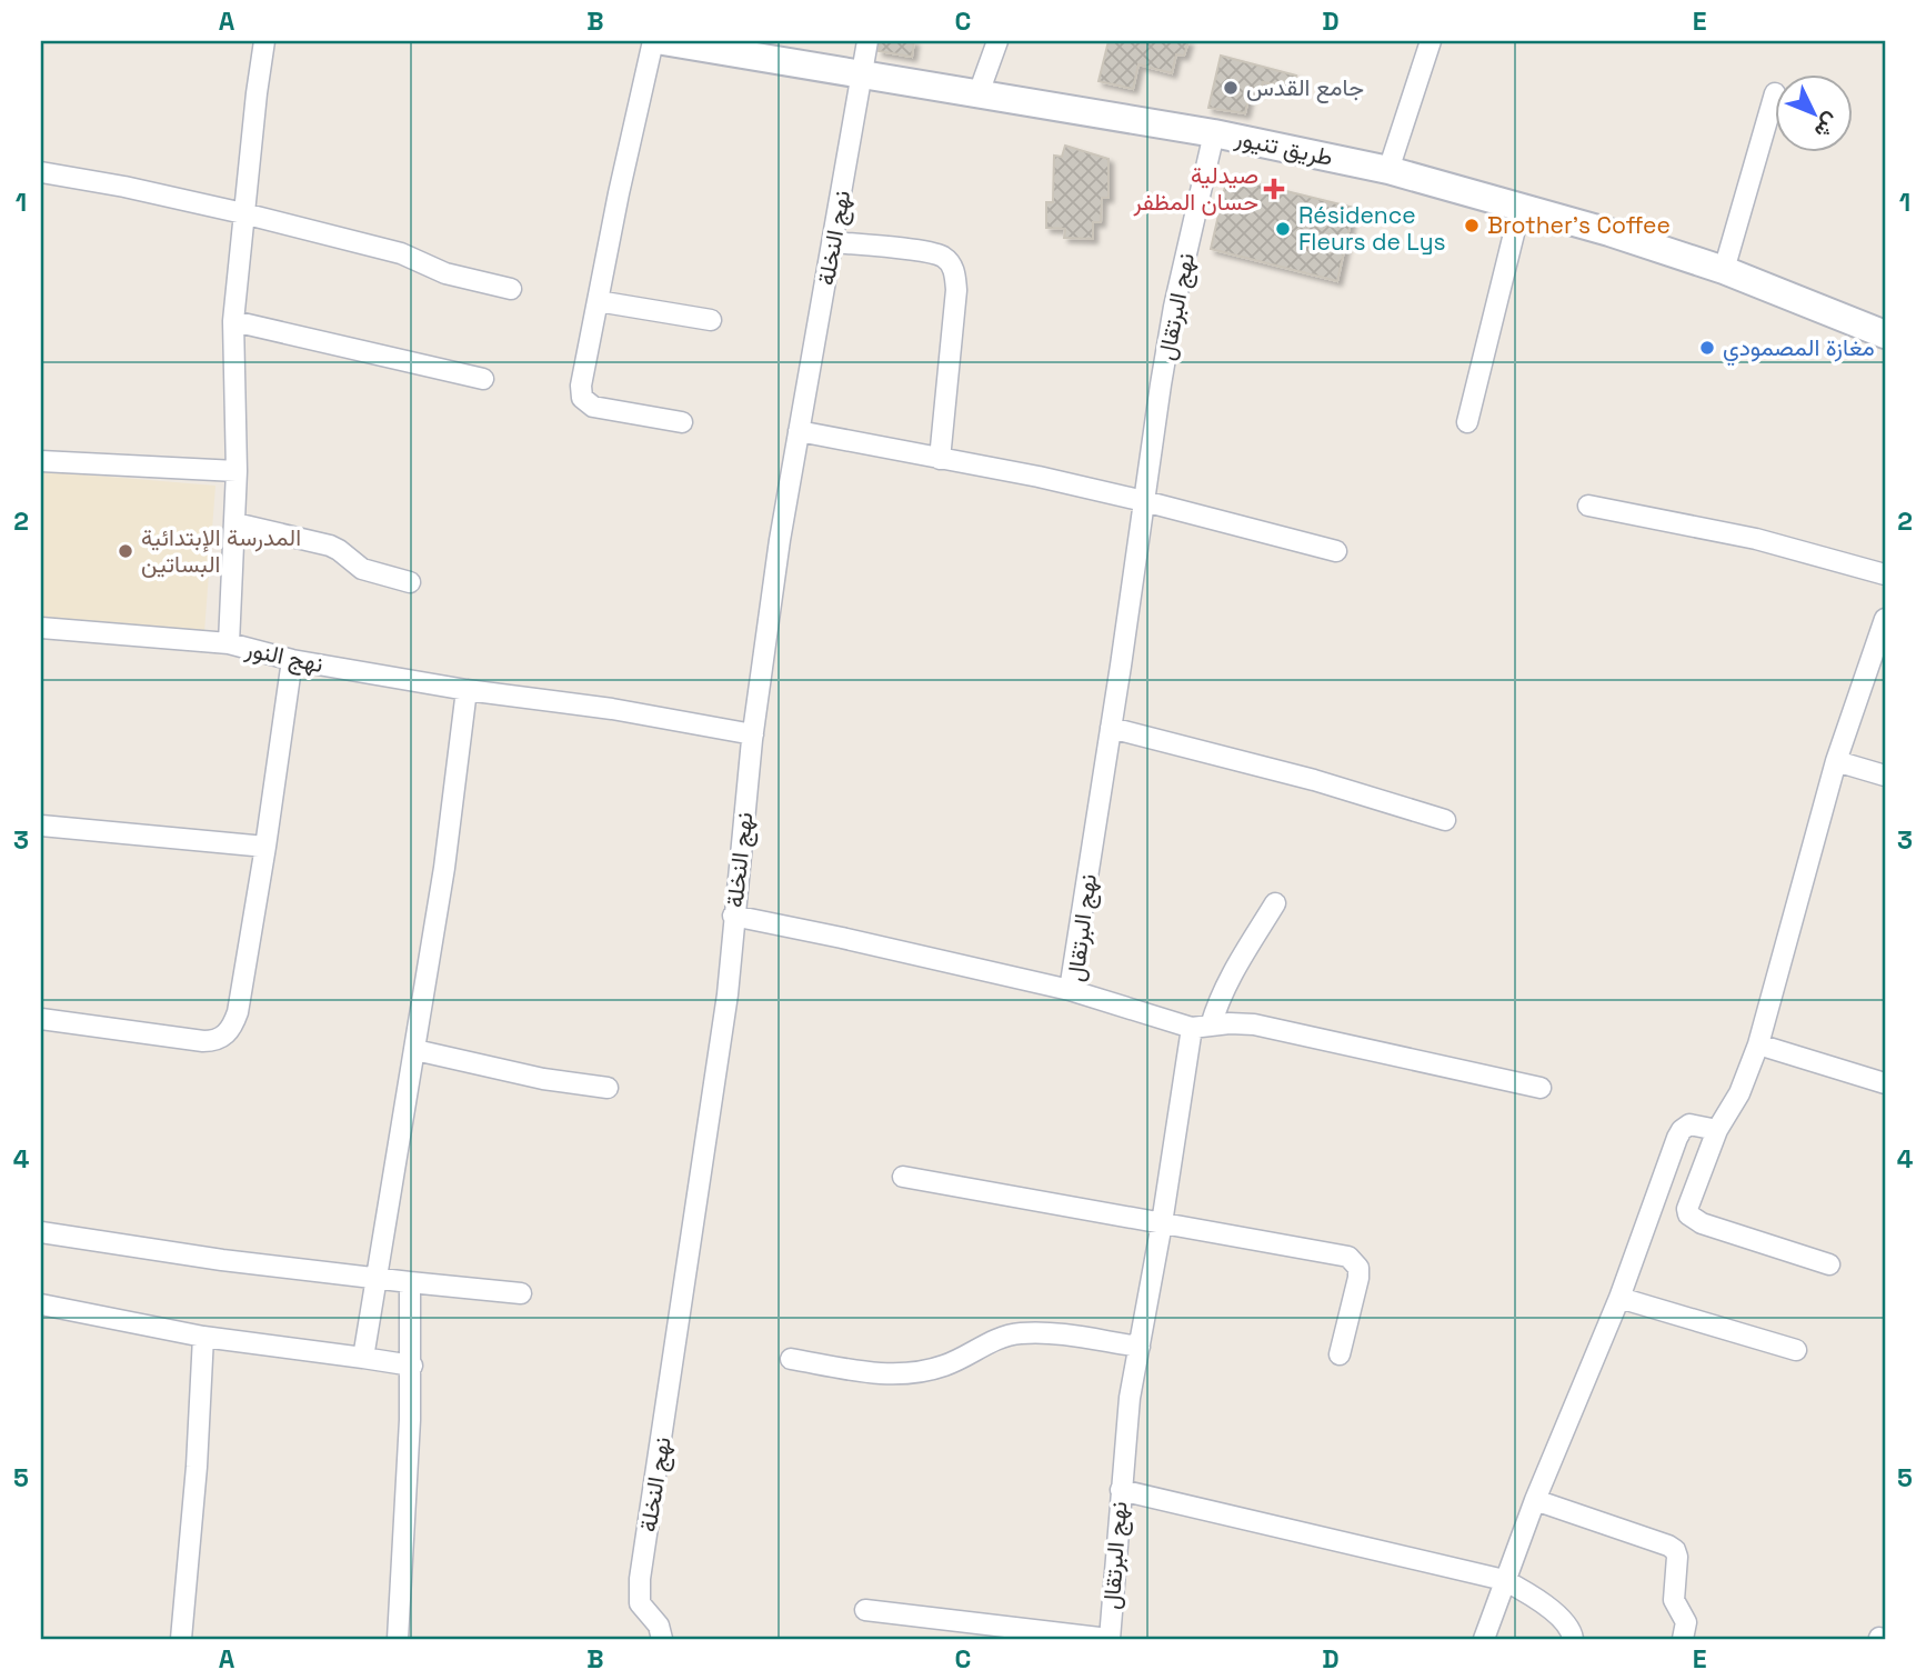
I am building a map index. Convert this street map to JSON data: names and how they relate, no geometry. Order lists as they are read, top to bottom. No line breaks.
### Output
{"streets":{"main road":["طريق تنيور"],"street":["نهج النخلة","نهج البرتقال","نهج النور"]},"crossings":[["طريق تنيور","نهج النخلة"],["طريق تنيور","نهج البرتقال"],["نهج النخلة","نهج النور"]],"places":{"other":["جامع القدس","Brother's Coffee","Résidence Fleurs de Lys","مغازة المصمودي","المدرسة الإبتدائية البساتين"],"health":["صيدلية حسان المظفر"]},"north":"bottom right","grid":{"columns":["A","B","C","D","E"],"rows":["1","2","3","4","5"]}}
